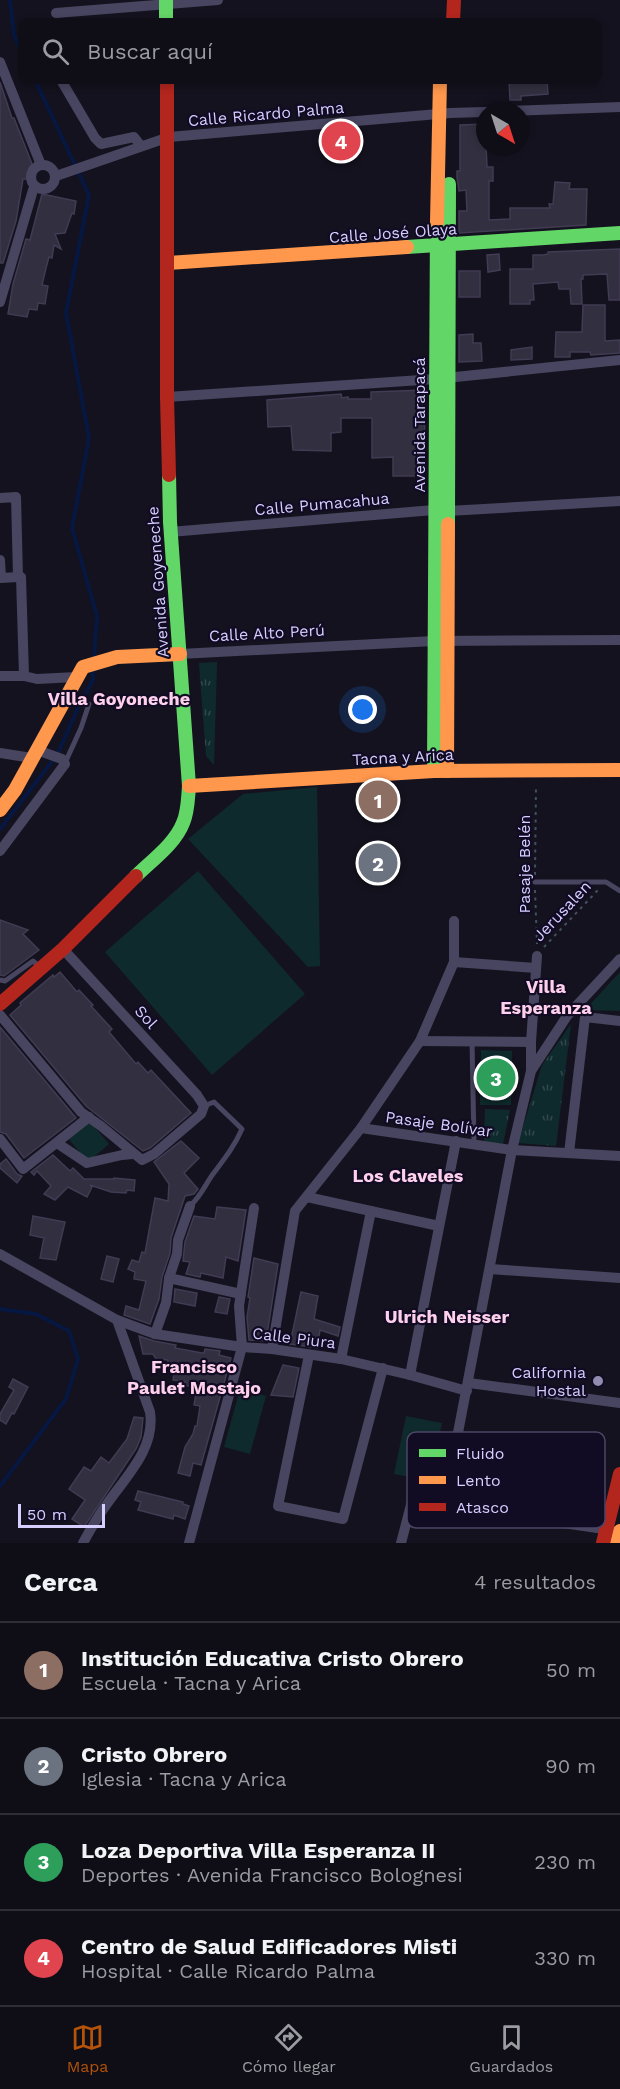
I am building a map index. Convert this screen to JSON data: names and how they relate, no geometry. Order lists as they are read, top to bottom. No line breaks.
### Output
{"streets":{"street":["Calle Ricardo Palma","Calle José Olaya","Avenida Tarapacá","Calle Pumacahua","Avenida Goyeneche","Calle Alto Perú","Tacna y Arica","Sol","Pasaje Bolívar","Calle Piura"],"path":["Pasaje Belén","Jerusalen"]},"crossings":[["Calle Ricardo Palma","Avenida Tarapacá"],["Calle Ricardo Palma","Avenida Goyeneche"],["Calle José Olaya","Avenida Tarapacá"],["Calle José Olaya","Avenida Goyeneche"],["Avenida Tarapacá","Calle Pumacahua"],["Avenida Tarapacá","Calle Alto Perú"],["Avenida Tarapacá","Tacna y Arica"],["Calle Pumacahua","Avenida Goyeneche"],["Avenida Goyeneche","Calle Alto Perú"],["Avenida Goyeneche","Tacna y Arica"],["Avenida Goyeneche","Sol"],["Tacna y Arica","Pasaje Belén"],["Pasaje Belén","Jerusalen"]],"districts":["Villa Goyoneche","Villa Esperanza","Los Claveles","Ulrich Neisser","Francisco Paulet Mostajo"],"places":["California Hostal"],"legend":["Fluido","Lento","Atasco"],"scale_bar":"50 m","north":"bottom right","page":{"search":"Buscar aquí","pins":["4","1","2","3"],"scale":"50 m","heading":["Cerca","4 resultados"],"list":[{"mark":"1","name":"Institución Educativa Cristo Obrero","note":"Escuela · Tacna y Arica","value":"50 m"},{"mark":"2","name":"Cristo Obrero","note":"Iglesia · Tacna y Arica","value":"90 m"},{"mark":"3","name":"Loza Deportiva Villa Esperanza II","note":"Deportes · Avenida Francisco Bolognesi","value":"230 m"},{"mark":"4","name":"Centro de Salud Edificadores Misti","note":"Hospital · Calle Ricardo Palma","value":"330 m"}],"nav":["Mapa","Cómo llegar","Guardados"]}}
